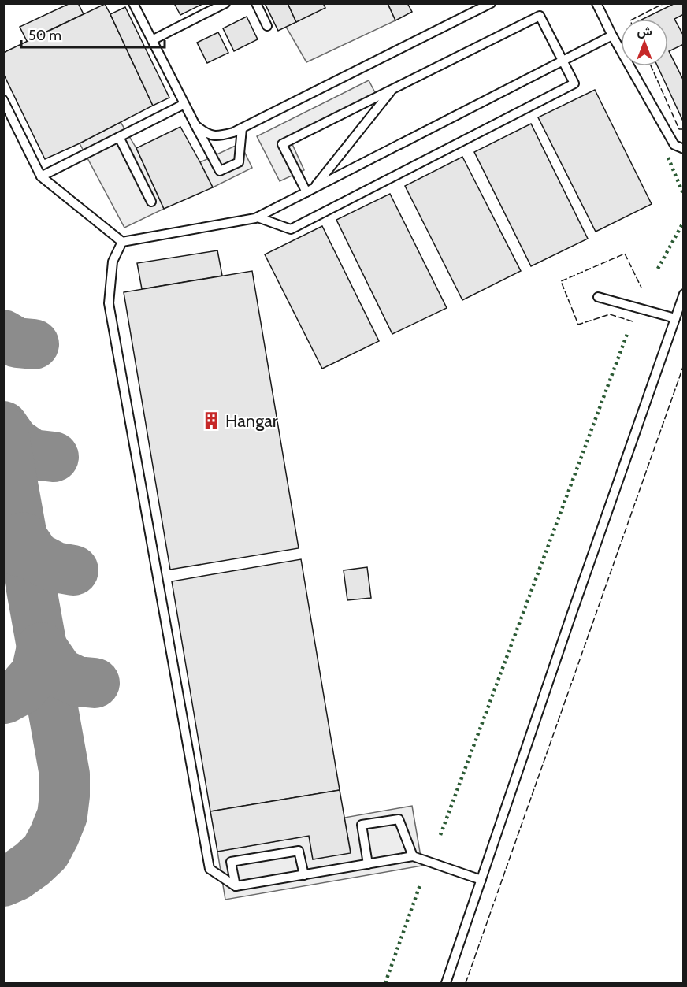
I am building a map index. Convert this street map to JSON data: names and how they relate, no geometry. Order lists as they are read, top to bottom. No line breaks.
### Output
{"places":{"building":["Hangar"]},"scale_bar":"50 m","north":"top"}
